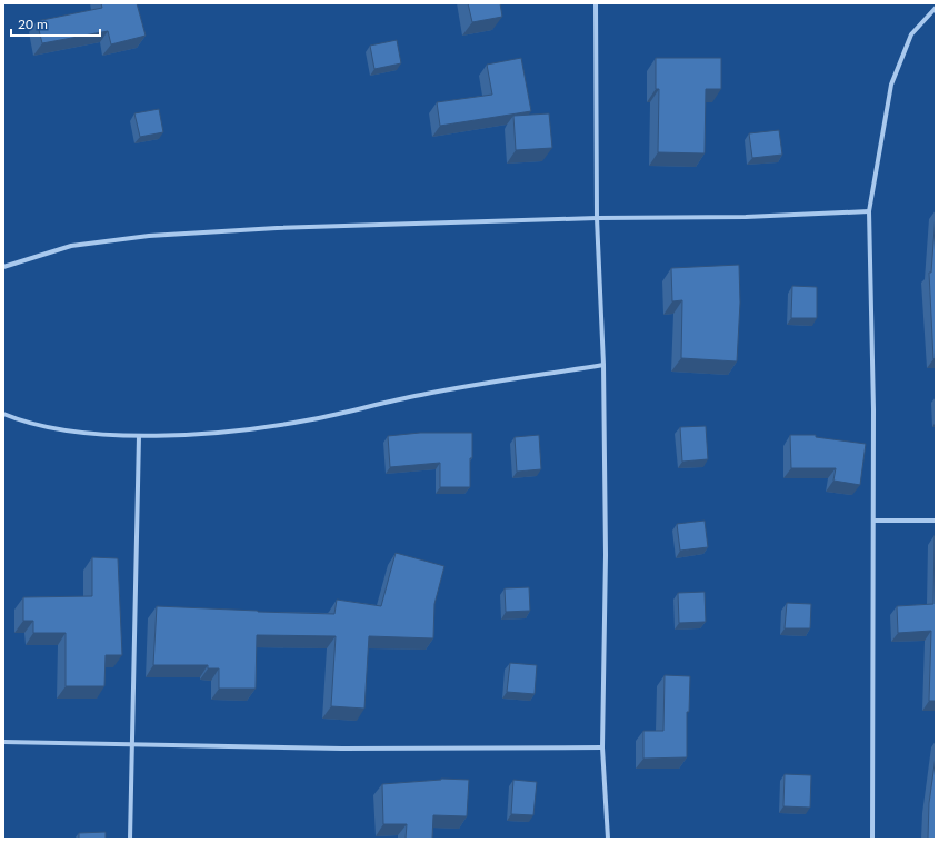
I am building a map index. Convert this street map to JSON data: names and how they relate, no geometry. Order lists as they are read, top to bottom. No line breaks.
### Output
{"scale_bar":"20 m"}
